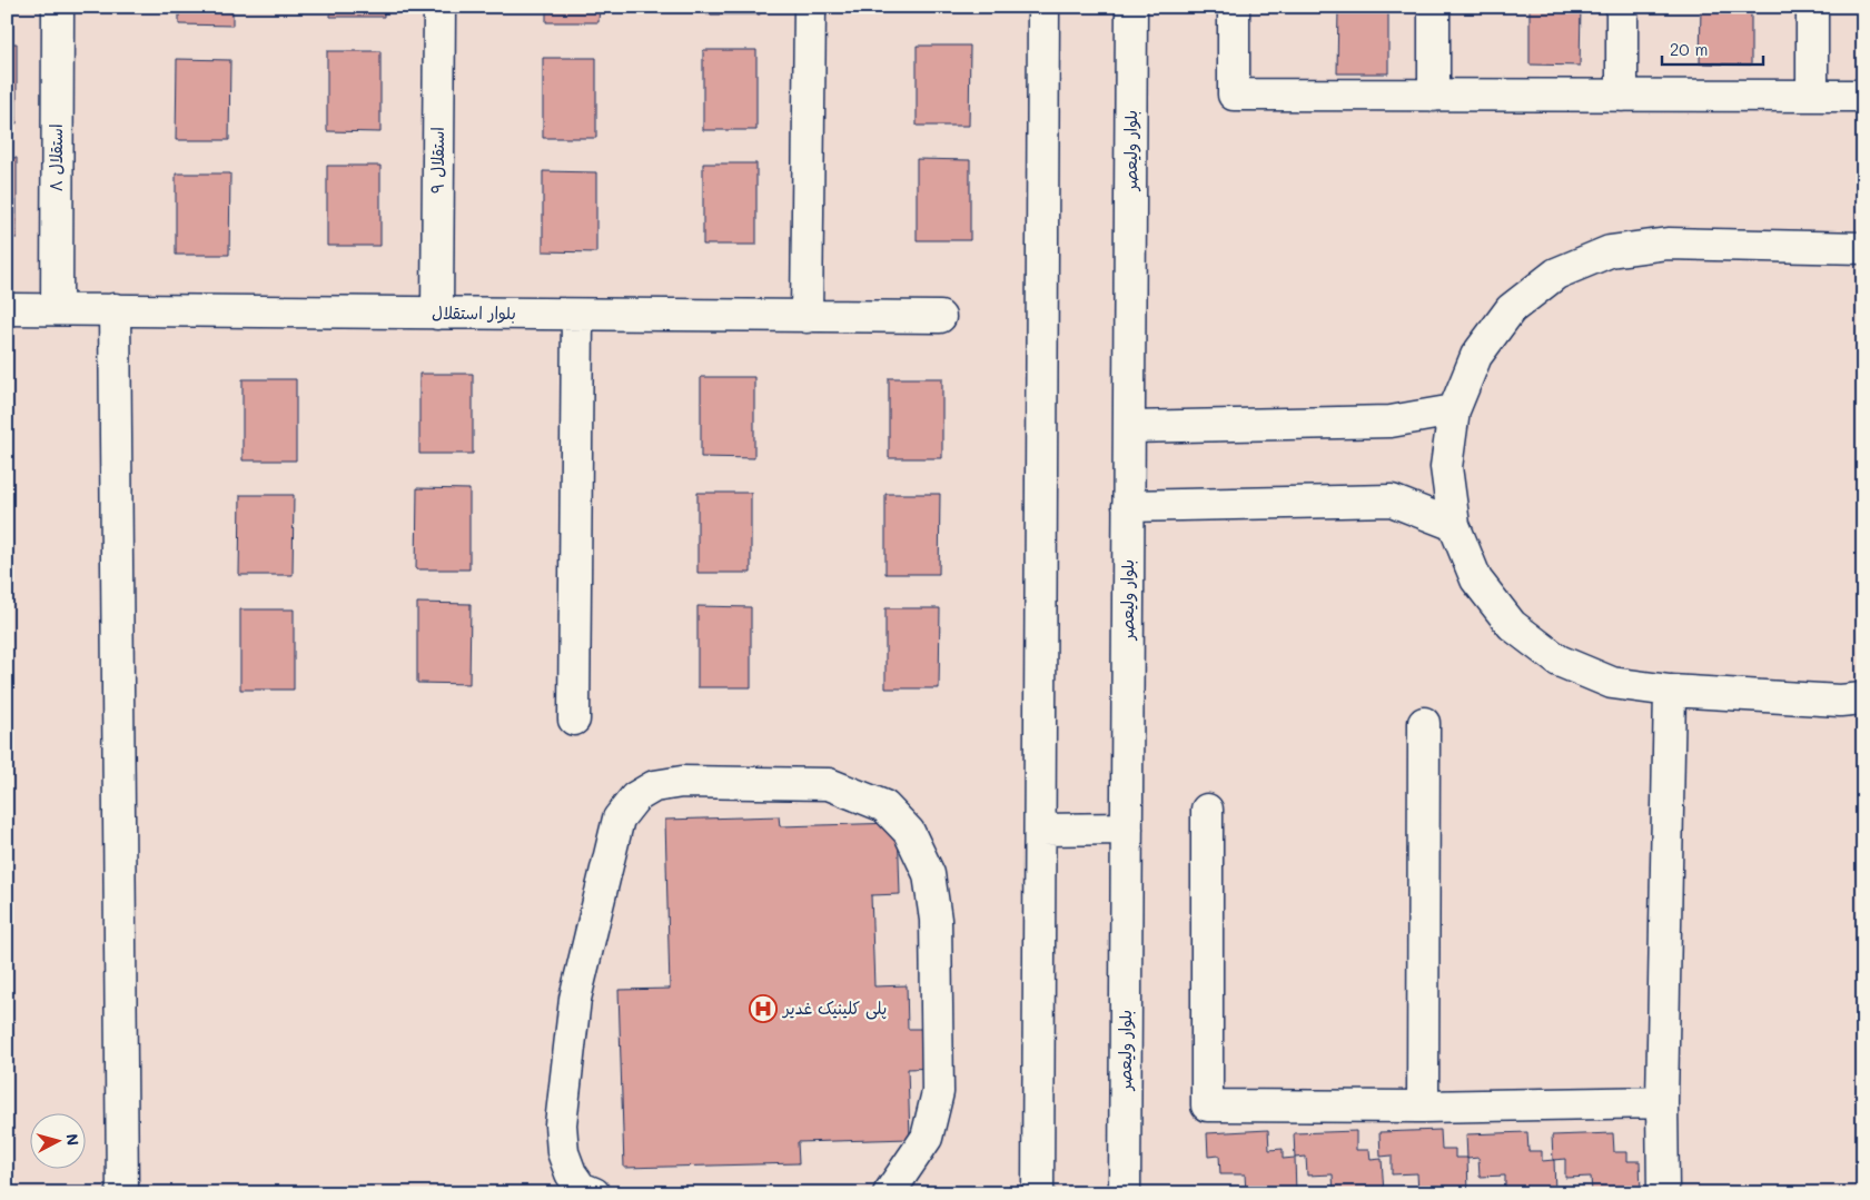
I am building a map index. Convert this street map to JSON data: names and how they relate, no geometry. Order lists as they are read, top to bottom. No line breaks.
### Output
{"streets":{"street":["بلوار ولیعصر","استقلال ۸","استقلال ۹","بلوار استقلال"]},"crossings":[["استقلال ۸","بلوار استقلال"],["استقلال ۹","بلوار استقلال"]],"places":{"hospital":["پلی کلینیک غدیر"]},"scale_bar":"20 m","north":"right"}
